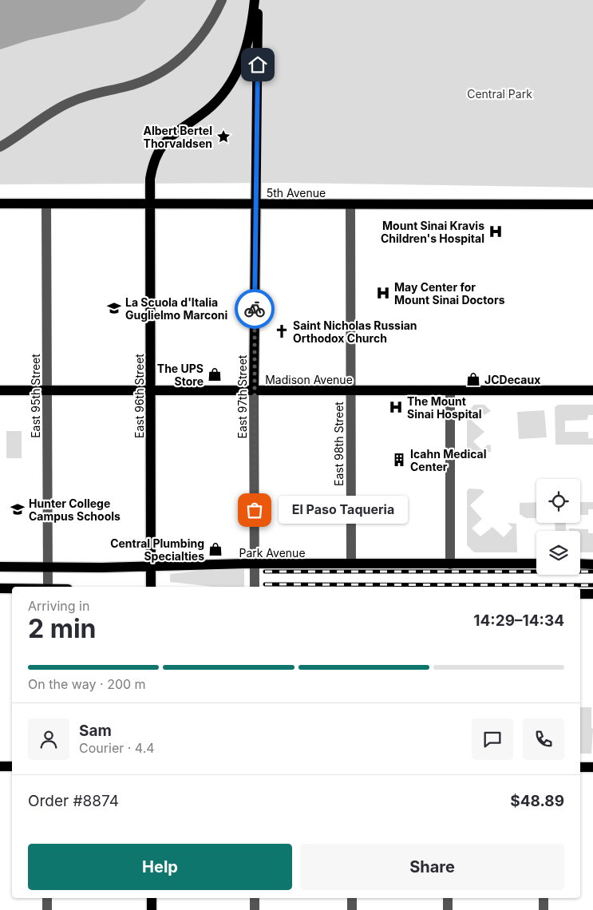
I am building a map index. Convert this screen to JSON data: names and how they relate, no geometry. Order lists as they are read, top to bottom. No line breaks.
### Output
{"streets":{"main road":["5th Avenue","Madison Avenue","East 96th Street","East 97th Street","Park Avenue"],"street":["East 95th Street","East 98th Street"]},"crossings":[["5th Avenue","East 95th Street"],["5th Avenue","East 96th Street"],["5th Avenue","East 97th Street"],["5th Avenue","East 98th Street"],["Madison Avenue","East 95th Street"],["Madison Avenue","East 96th Street"],["Madison Avenue","East 97th Street"],["Madison Avenue","East 98th Street"],["East 95th Street","Park Avenue"],["East 96th Street","East 97th Street"],["East 96th Street","Park Avenue"],["East 97th Street","Park Avenue"],["East 98th Street","Park Avenue"]],"parks":["Central Park"],"places":{"place":["Albert Bertel Thorvaldsen"],"hospital":["Mount Sinai Kravis Children's Hospital","May Center for Mount Sinai Doctors","The Mount Sinai Hospital"],"school or university":["La Scuola d'Italia Guglielmo Marconi","Hunter College Campus Schools"],"church":["Saint Nicholas Russian Orthodox Church"],"shop":["The UPS Store","JCDecaux","Central Plumbing Specialties"],"building":["Icahn Medical Center"],"other":["El Paso Taqueria"]},"page":{"bubble":"El Paso Taqueria","heading":["2 min","Arriving in","14:29–14:34"],"panel":["Sam","Courier · 4.4","Order #8874","$48.89"],"bar":"On the way · 200 m","buttons":["Help","Share"]}}
